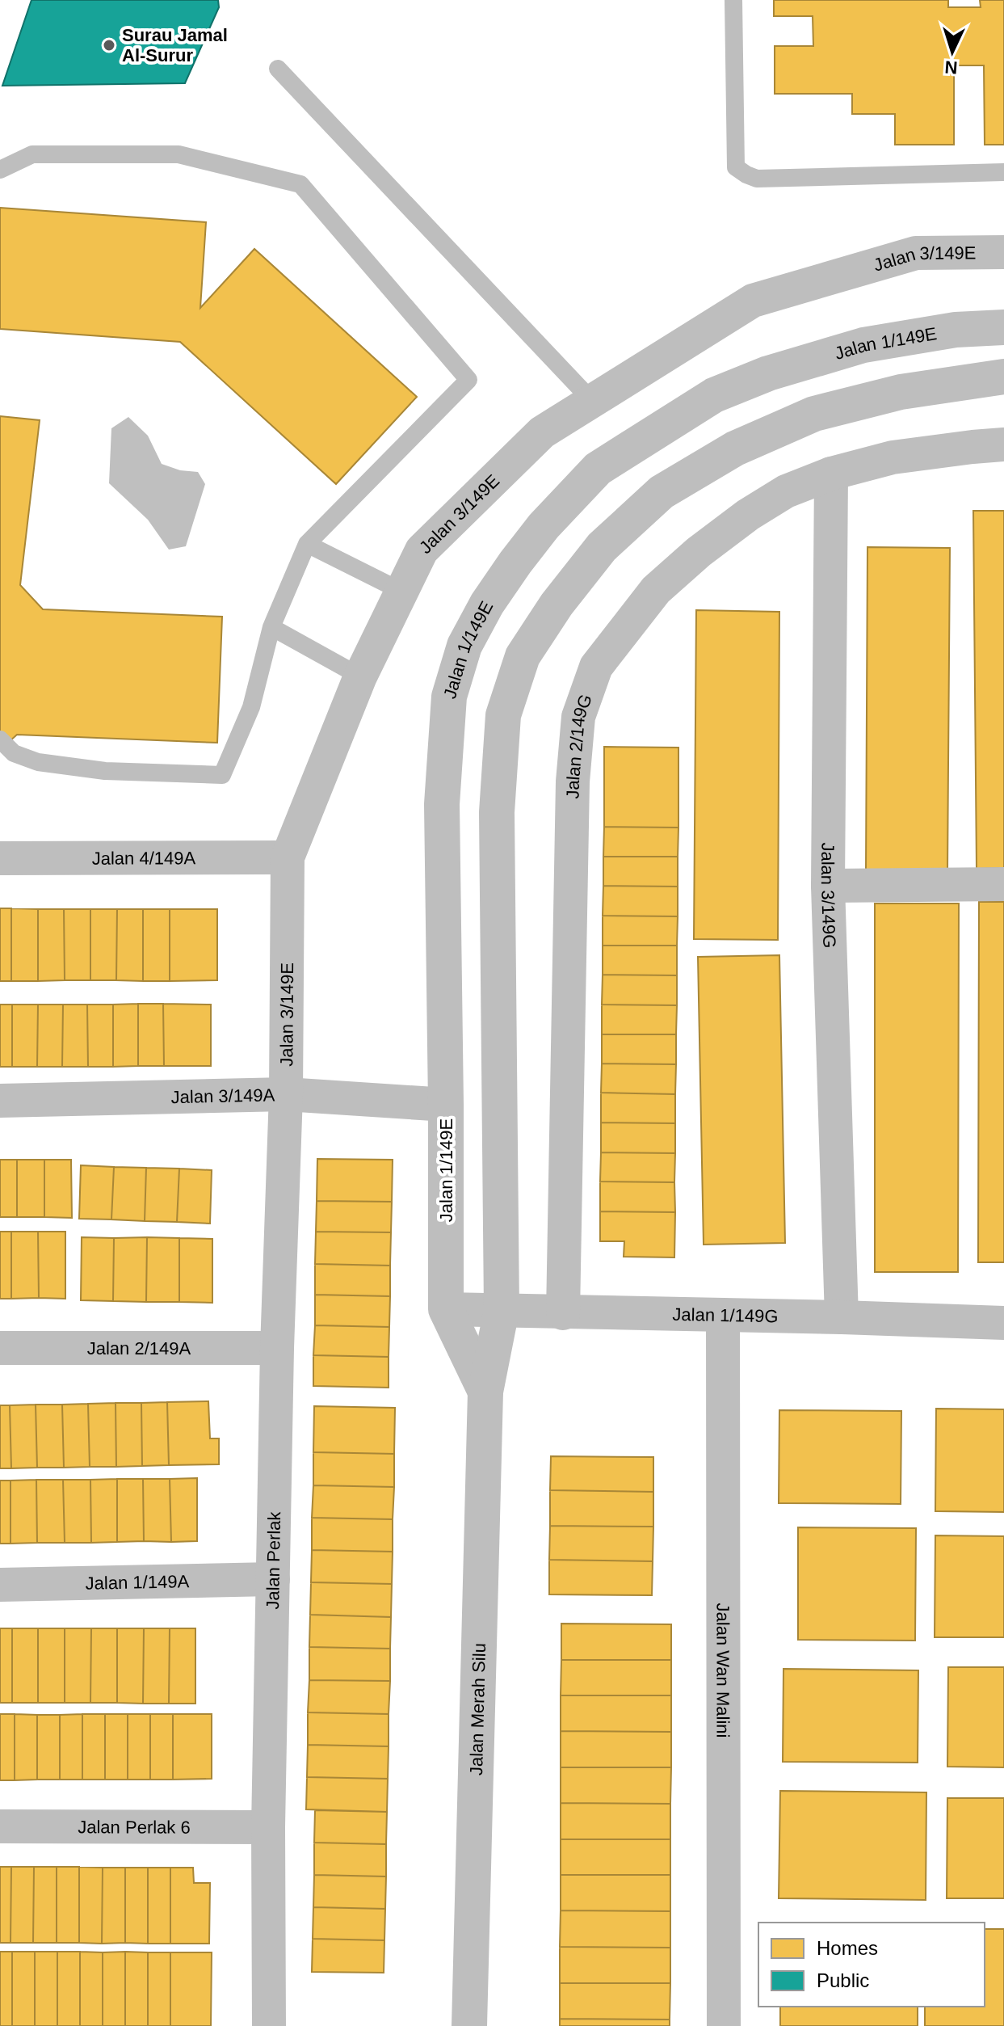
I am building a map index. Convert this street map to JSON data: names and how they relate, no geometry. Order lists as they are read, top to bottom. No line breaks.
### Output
{"streets":{"street":["Jalan 3/149E","Jalan 1/149E","Jalan 2/149G","Jalan 4/149A","Jalan 3/149G","Jalan 3/149A","Jalan 1/149G","Jalan 2/149A","Jalan Perlak","Jalan 1/149A","Jalan Wan Malini","Jalan Merah Silu","Jalan Perlak 6"]},"crossings":[["Jalan 3/149E","Jalan 4/149A"],["Jalan 3/149E","Jalan 3/149A"],["Jalan 3/149E","Jalan Perlak"],["Jalan 1/149E","Jalan 3/149A"],["Jalan 1/149E","Jalan 1/149G"],["Jalan 1/149E","Jalan Merah Silu"],["Jalan 2/149G","Jalan 3/149G"],["Jalan 2/149G","Jalan 1/149G"],["Jalan 3/149G","Jalan 1/149G"],["Jalan 3/149A","Jalan Perlak"],["Jalan 1/149G","Jalan Wan Malini"],["Jalan 1/149G","Jalan Merah Silu"],["Jalan 2/149A","Jalan Perlak"],["Jalan Perlak","Jalan 1/149A"],["Jalan Perlak","Jalan Perlak 6"]],"places":["Surau Jamal Al-Surur"],"legend":["Homes","Public"],"north":"bottom"}
